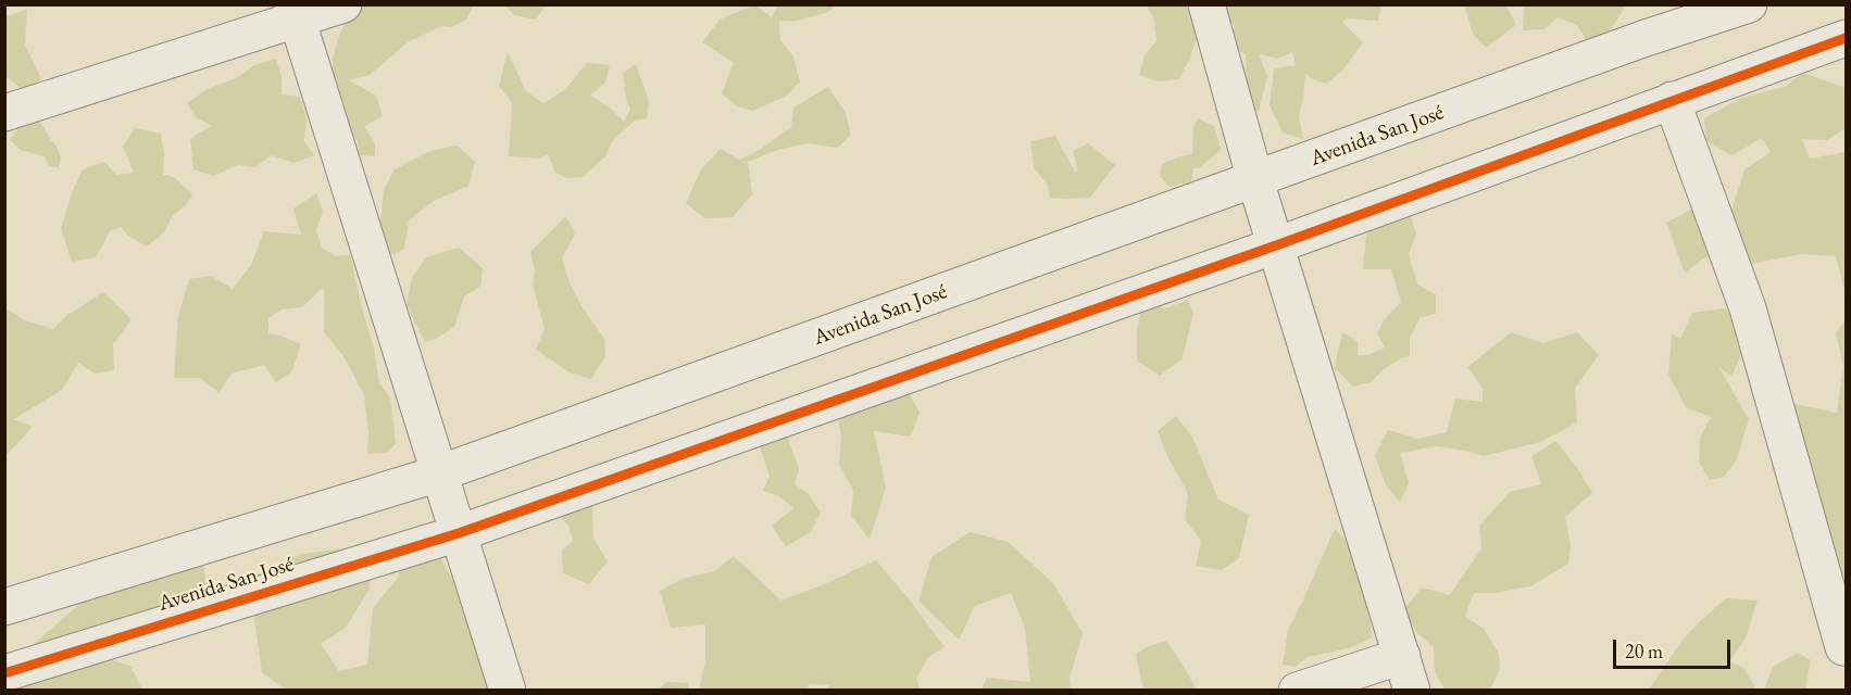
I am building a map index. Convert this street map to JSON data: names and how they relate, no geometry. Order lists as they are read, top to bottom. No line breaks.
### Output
{"streets":{"street":["Avenida San José"]},"scale_bar":"20 m"}
